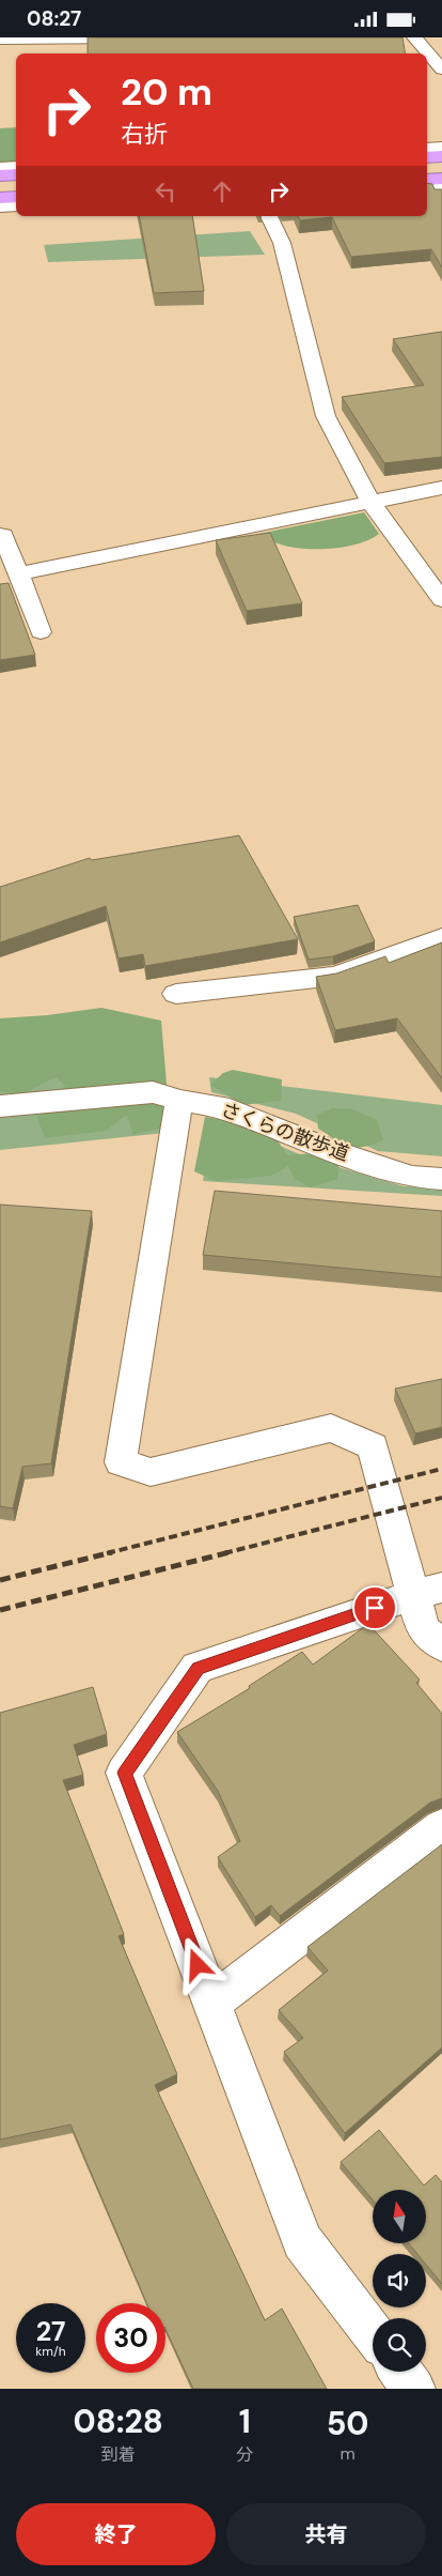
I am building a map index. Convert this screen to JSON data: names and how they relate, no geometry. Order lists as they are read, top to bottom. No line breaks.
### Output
{"streets":{"street":["さくらの散歩道"]},"north":"top","page":{"status":"08:27","turn":["20 m","右折"],"speed":"27 km/h","limit":"30","eta":["08:28","到着","1","分","50","m"],"buttons":["終了","共有"]}}
